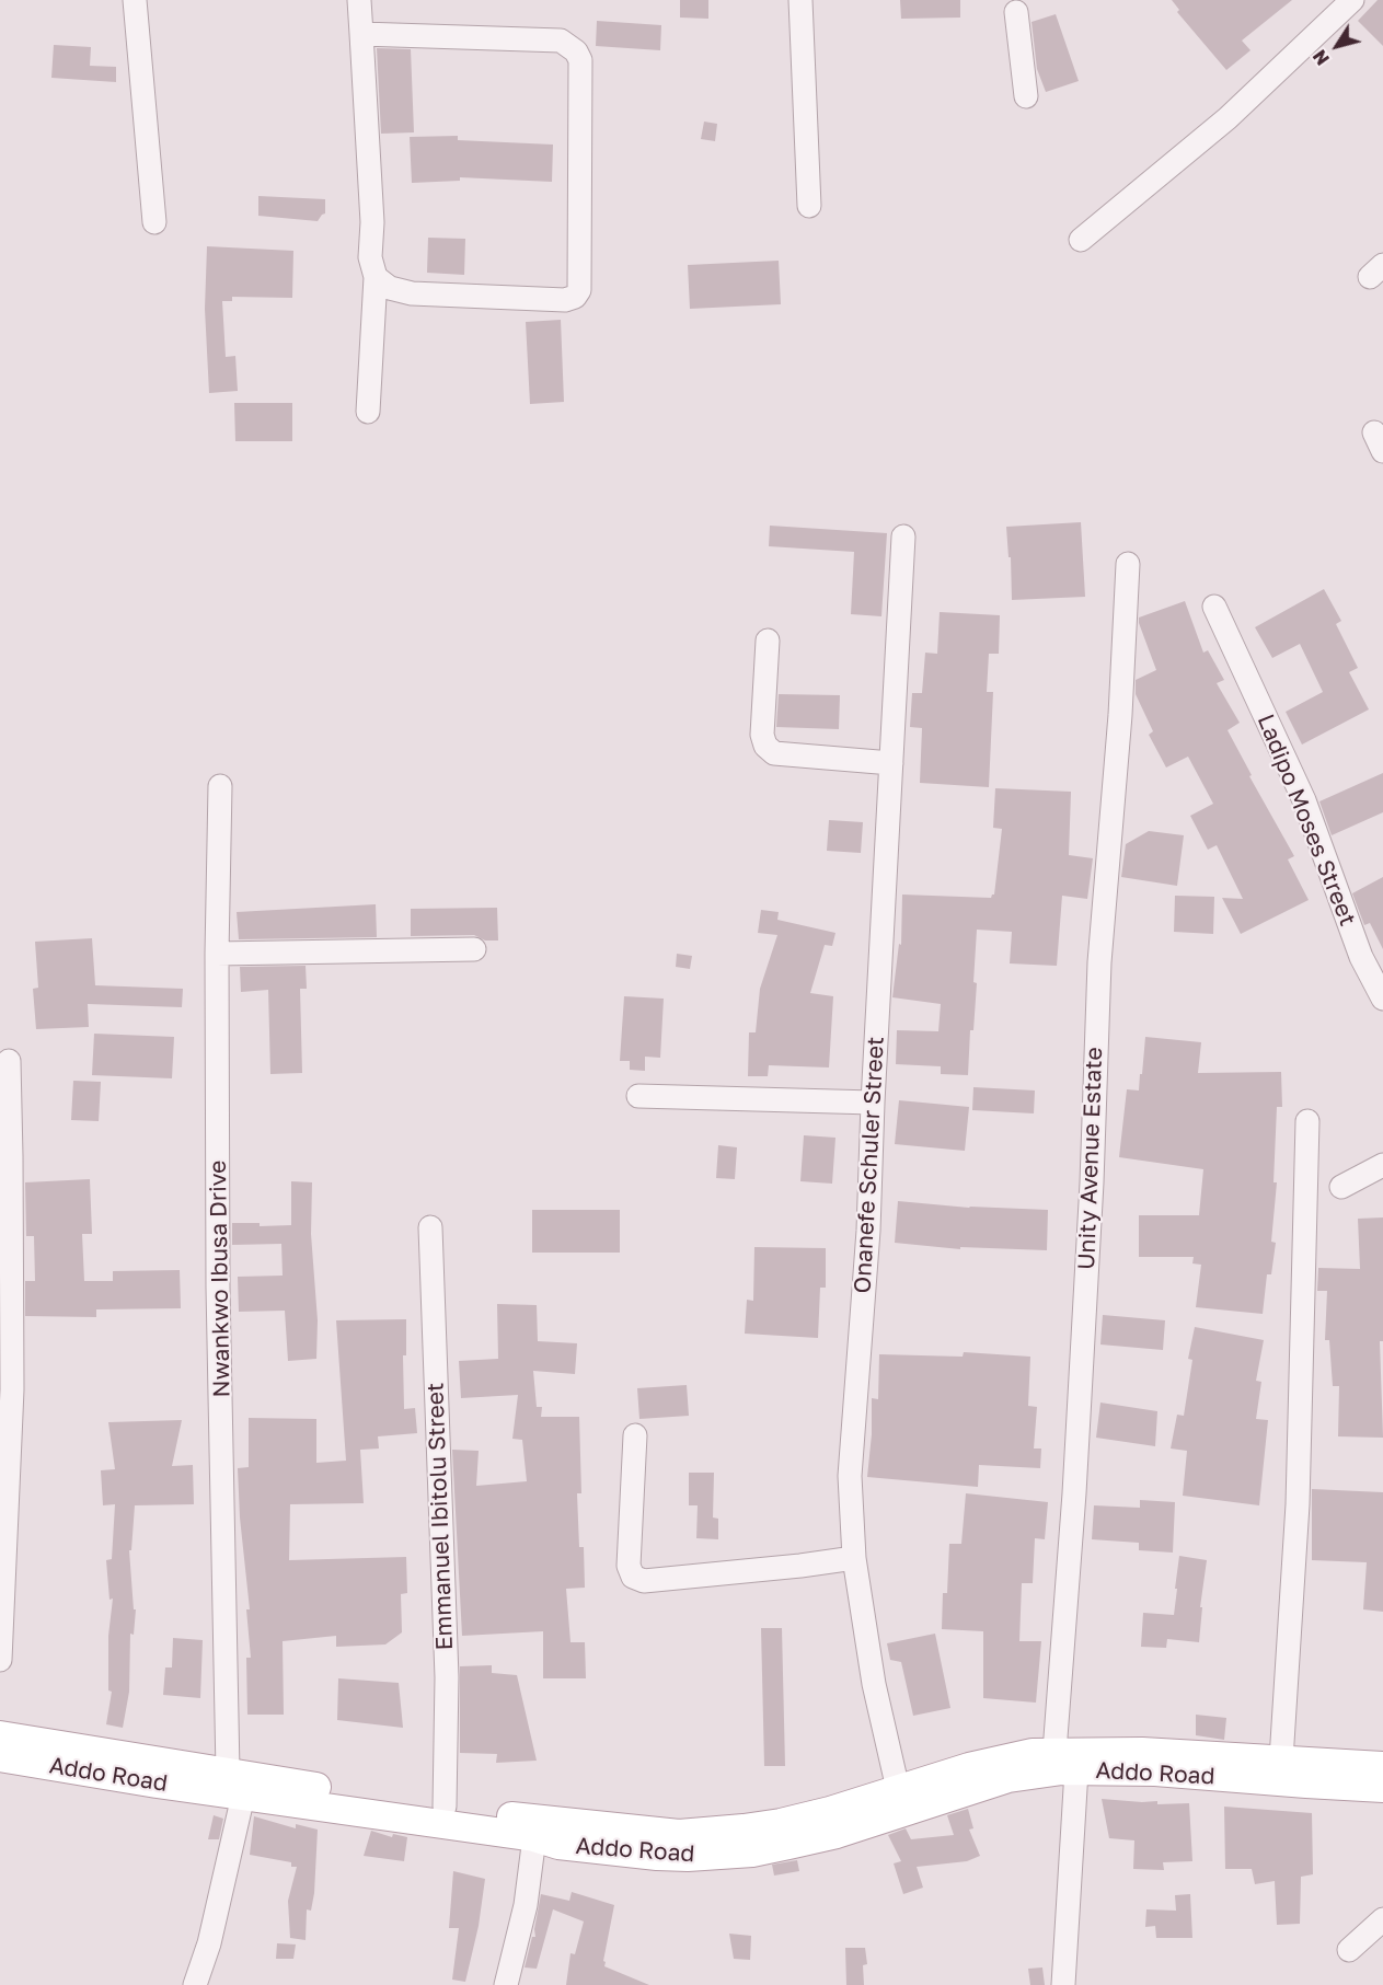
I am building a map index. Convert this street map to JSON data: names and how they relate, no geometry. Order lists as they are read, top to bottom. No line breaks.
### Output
{"streets":{"main road":["Addo Road"],"street":["Ladipo Moses Street","Unity Avenue Estate","Onanefe Schuler Street","Nwankwo Ibusa Drive","Emmanuel Ibitolu Street"]},"crossings":[["Unity Avenue Estate","Addo Road"],["Onanefe Schuler Street","Addo Road"],["Nwankwo Ibusa Drive","Addo Road"],["Emmanuel Ibitolu Street","Addo Road"]],"north":"bottom left"}
